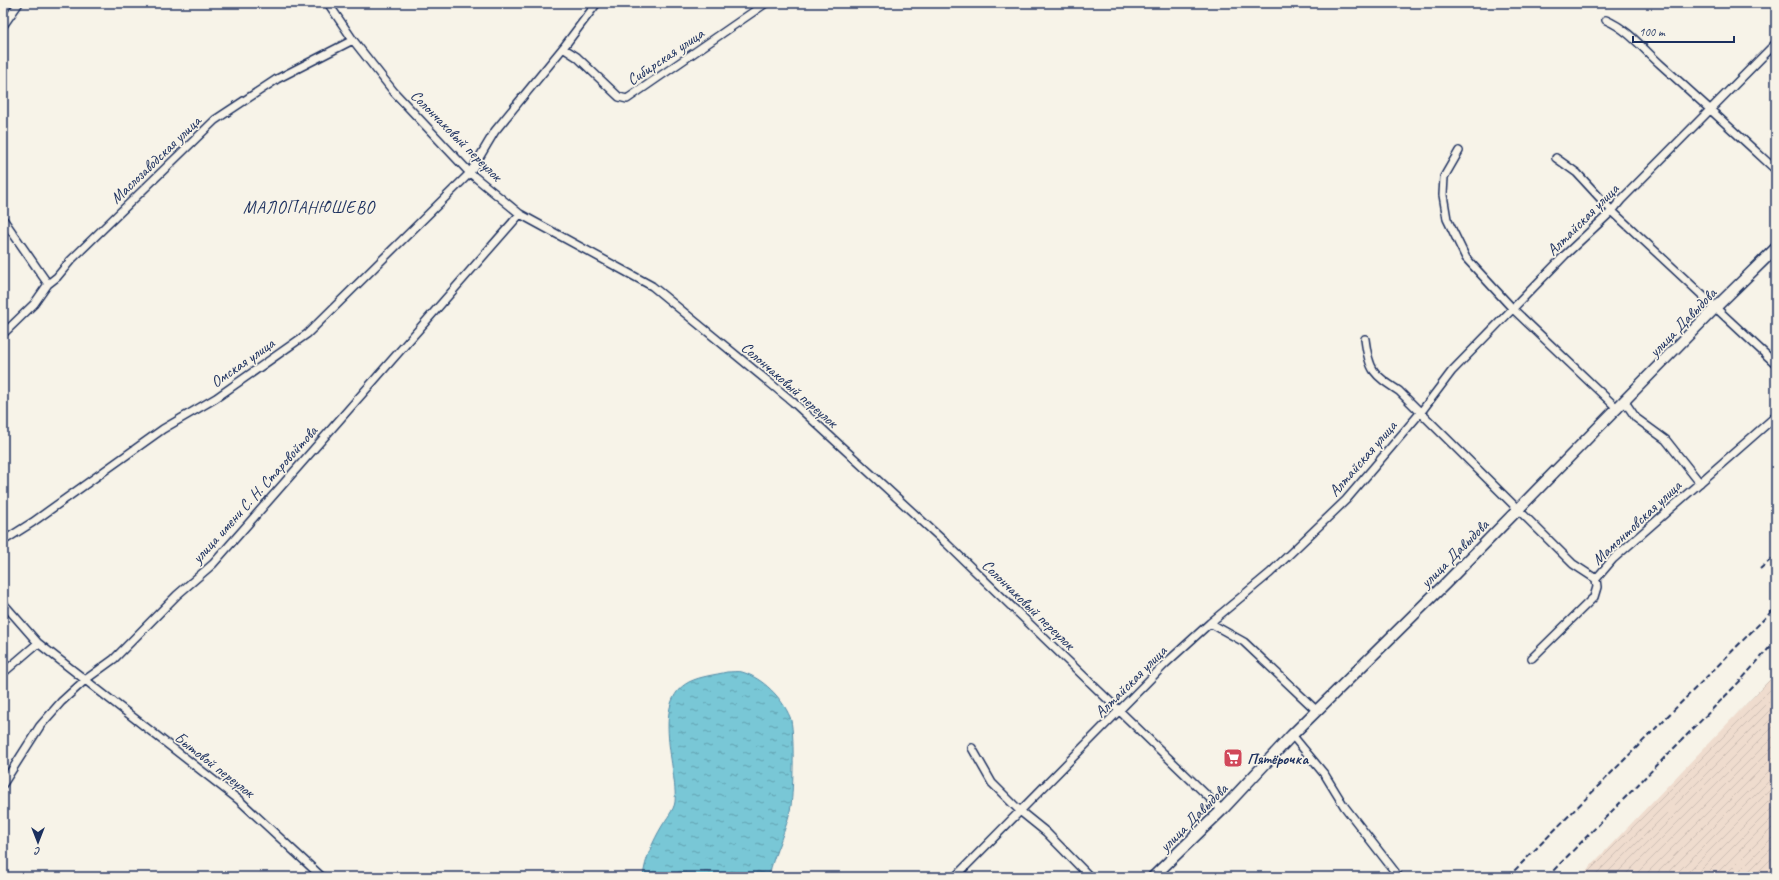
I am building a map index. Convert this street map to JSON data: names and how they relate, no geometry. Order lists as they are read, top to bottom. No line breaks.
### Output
{"streets":{"main road":["улица Давыдова"],"street":["Сибирская улица","Солончаковый переулок","Маслозаводская улица","Алтайская улица","Омская улица","улица имени С. Н. Старовойтова","Мамонтовская улица","Бытовой переулок"]},"crossings":[["Солончаковый переулок","Маслозаводская улица"],["Солончаковый переулок","Алтайская улица"],["Солончаковый переулок","улица Давыдова"],["Солончаковый переулок","Омская улица"],["Солончаковый переулок","улица имени С. Н. Старовойтова"],["улица имени С. Н. Старовойтова","Бытовой переулок"]],"districts":["МАЛОПАНЮШЕВО"],"places":{"supermarket":["Пятёрочка"]},"scale_bar":"100 m","north":"bottom"}
